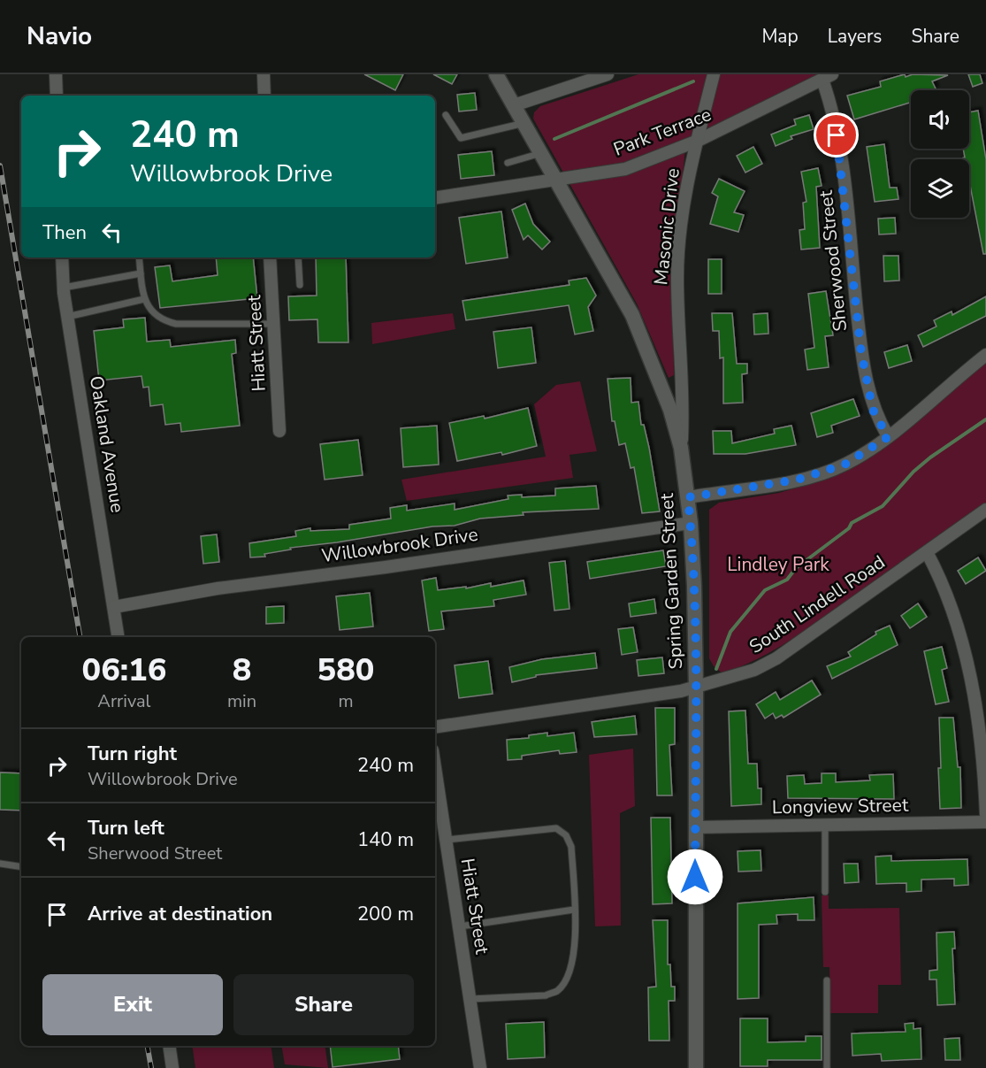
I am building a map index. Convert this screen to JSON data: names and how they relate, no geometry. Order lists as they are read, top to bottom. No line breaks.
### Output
{"streets":{"main road":["Spring Garden Street"],"street":["Park Terrace","Masonic Drive","Sherwood Street","Hiatt Street","Oakland Avenue","Willowbrook Drive","South Lindell Road","Longview Street"]},"crossings":[["Park Terrace","Masonic Drive"],["Park Terrace","Sherwood Street"],["Park Terrace","Spring Garden Street"],["Masonic Drive","Spring Garden Street"],["Oakland Avenue","Willowbrook Drive"],["Willowbrook Drive","Spring Garden Street"],["Spring Garden Street","South Lindell Road"],["Spring Garden Street","Longview Street"]],"parks":["Lindley Park"],"page":{"header":"Navio","nav":["Map","Layers","Share"],"turn":["240 m","Willowbrook Drive"],"then":"Then","eta":["06:16","Arrival","8","min","580","m"],"list":[{"name":"Turn right","note":"Willowbrook Drive","value":"240 m"},{"name":"Turn left","note":"Sherwood Street","value":"140 m"},{"name":"Arrive at destination","value":"200 m"}],"buttons":["Exit","Share"]}}
